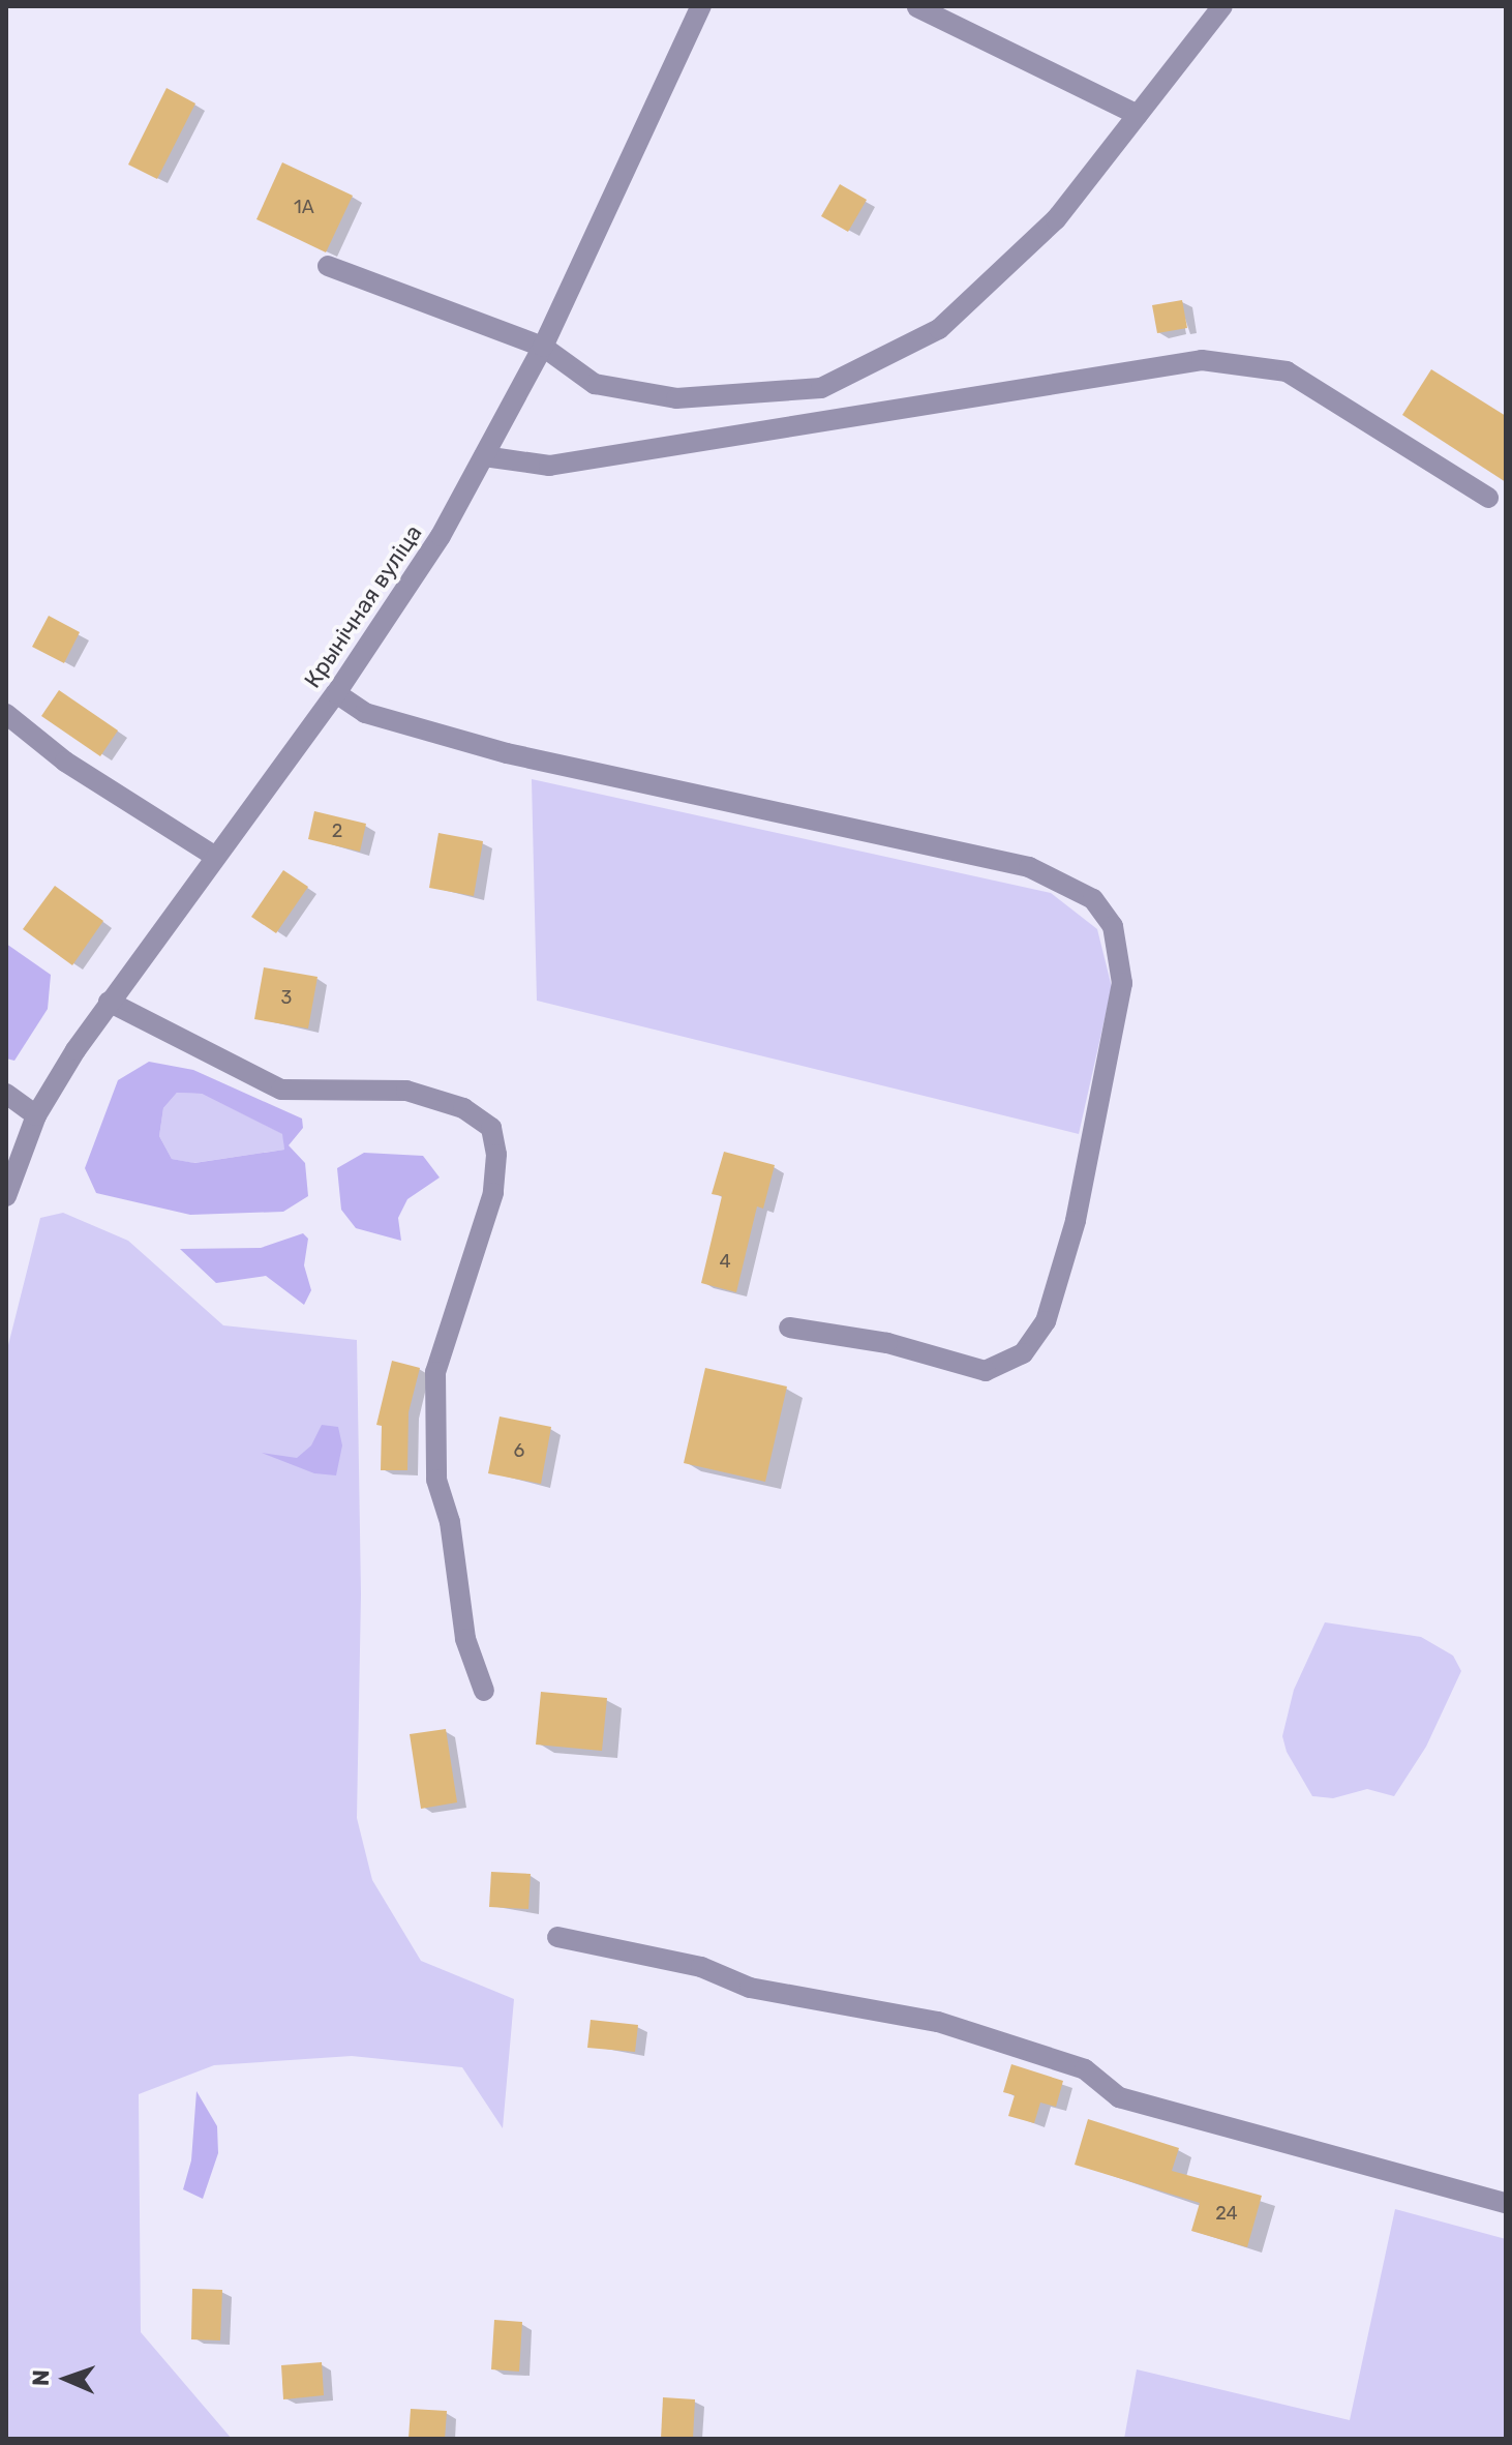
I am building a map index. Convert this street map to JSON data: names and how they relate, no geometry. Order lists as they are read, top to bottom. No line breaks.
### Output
{"streets":{"street":["Крынічная вуліца"]},"house_numbers":["1А","2","3","4","6","24"],"north":"left"}
